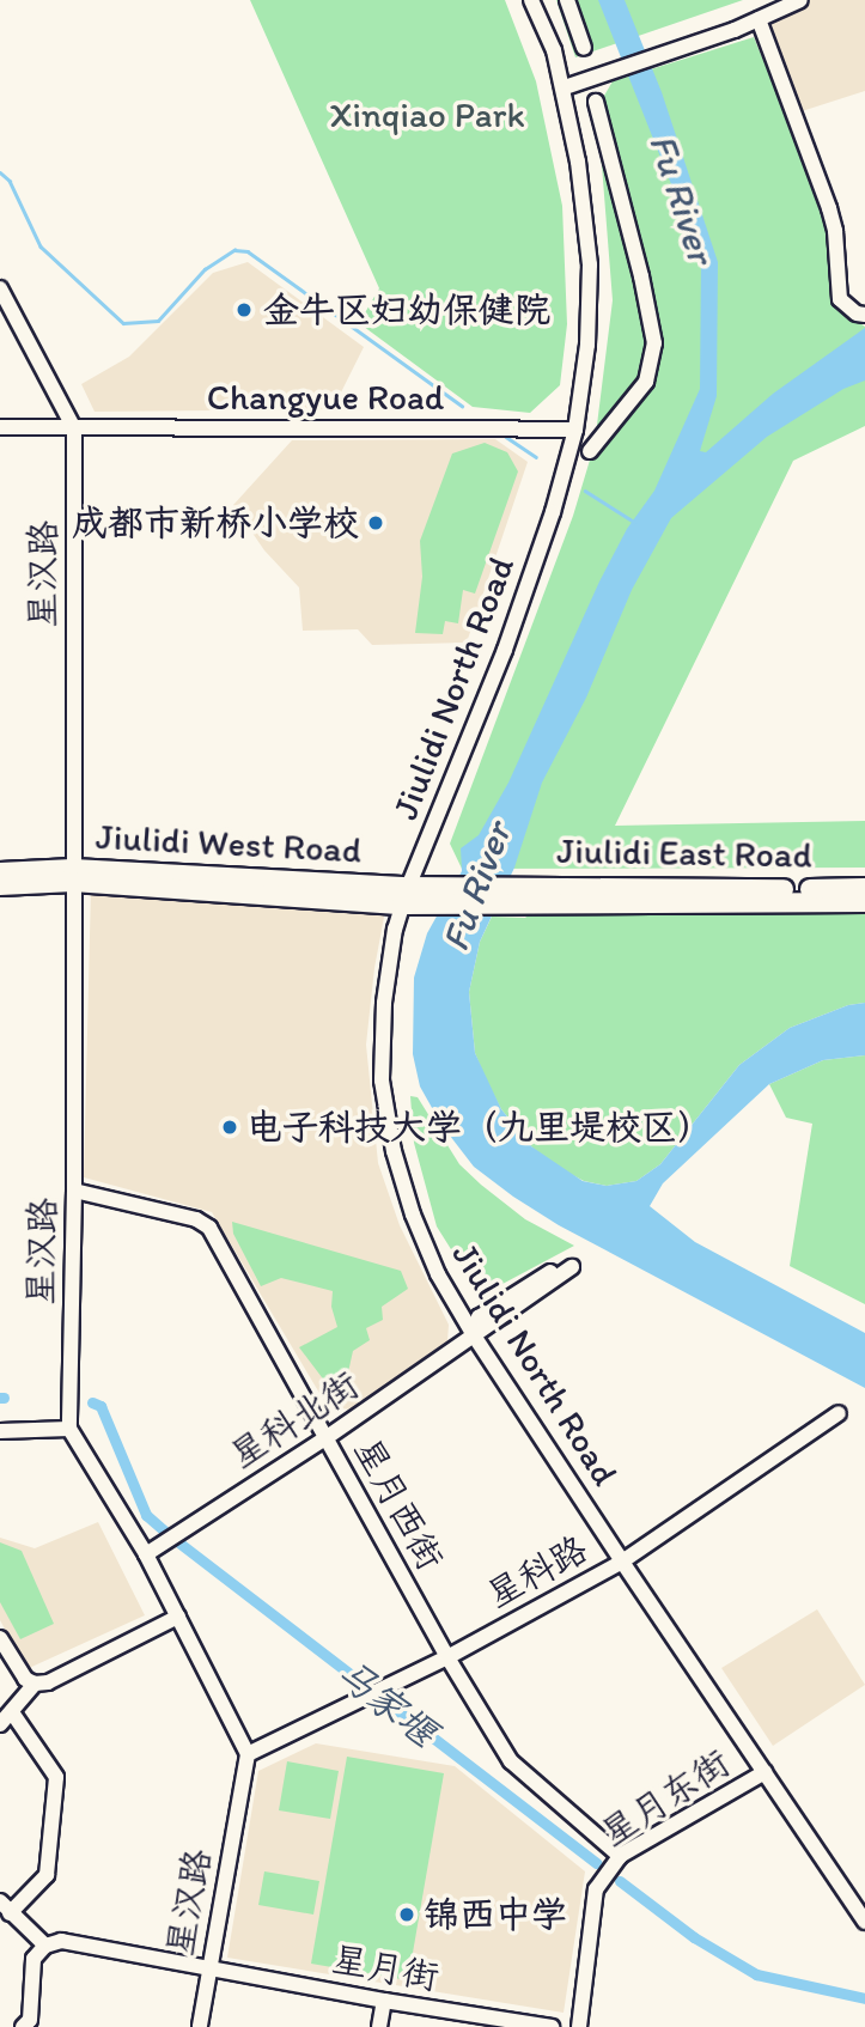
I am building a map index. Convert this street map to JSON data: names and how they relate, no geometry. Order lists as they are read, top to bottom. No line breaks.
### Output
{"streets":{"main road":["Jiulidi West Road","Jiulidi East Road"],"street":["Changyue Road","星汉路","Jiulidi North Road","星科北街","星月西街","星科路","星月东街","星月街"]},"crossings":[["Changyue Road","星汉路"],["Changyue Road","Jiulidi North Road"],["星汉路","Jiulidi West Road"],["星汉路","星月西街"],["星汉路","星科路"],["星汉路","星月街"],["Jiulidi North Road","Jiulidi West Road"],["Jiulidi North Road","星科北街"],["Jiulidi North Road","星科路"],["Jiulidi North Road","星月东街"],["Jiulidi West Road","Jiulidi East Road"],["星科北街","星月西街"],["星月西街","星科路"],["星月西街","星月东街"]],"water":["Fu River","马家堰"],"parks":["Xinqiao Park"],"places":["金牛区妇幼保健院","成都市新桥小学校","电子科技大学（九里堤校区）","锦西中学"]}
